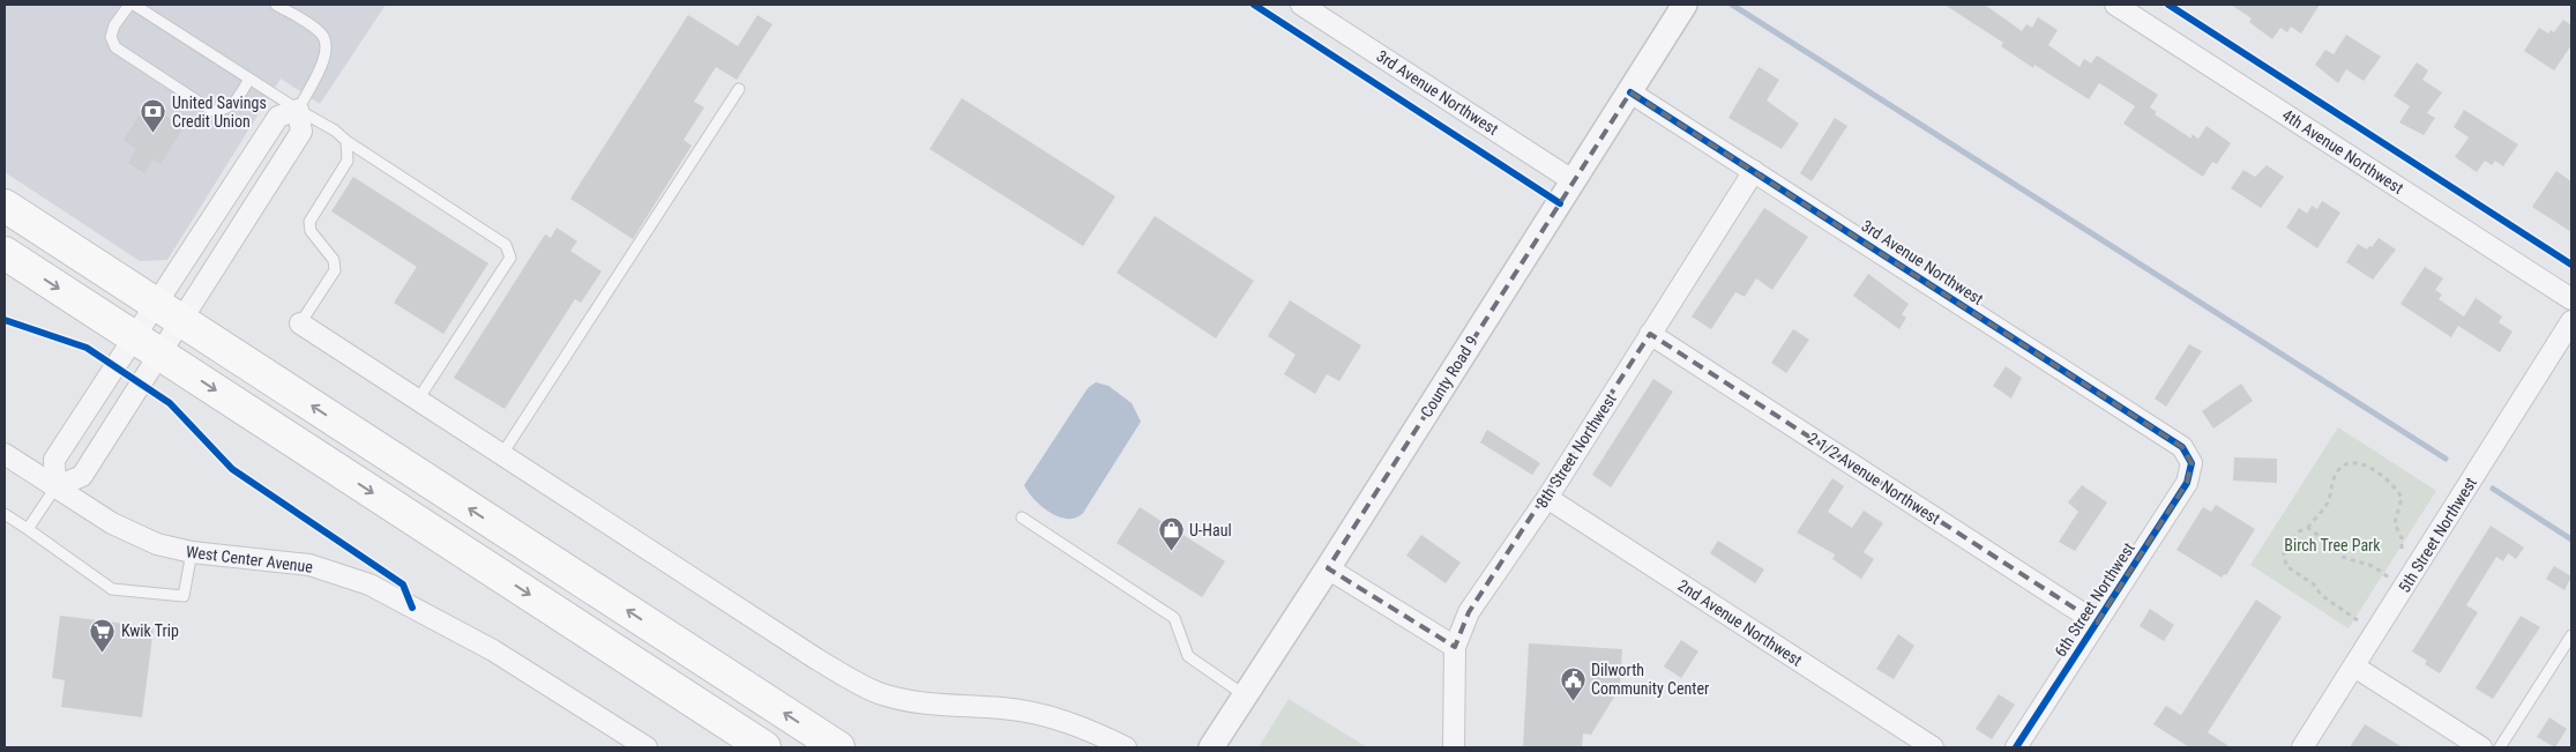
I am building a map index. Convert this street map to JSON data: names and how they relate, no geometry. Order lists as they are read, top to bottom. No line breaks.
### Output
{"streets":{"street":["3rd Avenue Northwest","4th Avenue Northwest","County Road 9","8th Street Northwest","2 1/2 Avenue Northwest","5th Street Northwest","West Center Avenue","6th Street Northwest","2nd Avenue Northwest"]},"crossings":[["3rd Avenue Northwest","County Road 9"],["3rd Avenue Northwest","8th Street Northwest"],["3rd Avenue Northwest","6th Street Northwest"],["8th Street Northwest","2 1/2 Avenue Northwest"],["8th Street Northwest","2nd Avenue Northwest"],["2 1/2 Avenue Northwest","6th Street Northwest"]],"parks":["Birch Tree Park"],"places":{"bank":["United Savings Credit Union"],"shop":["U-Haul"],"supermarket":["Kwik Trip"],"public building":["Dilworth Community Center"]}}
